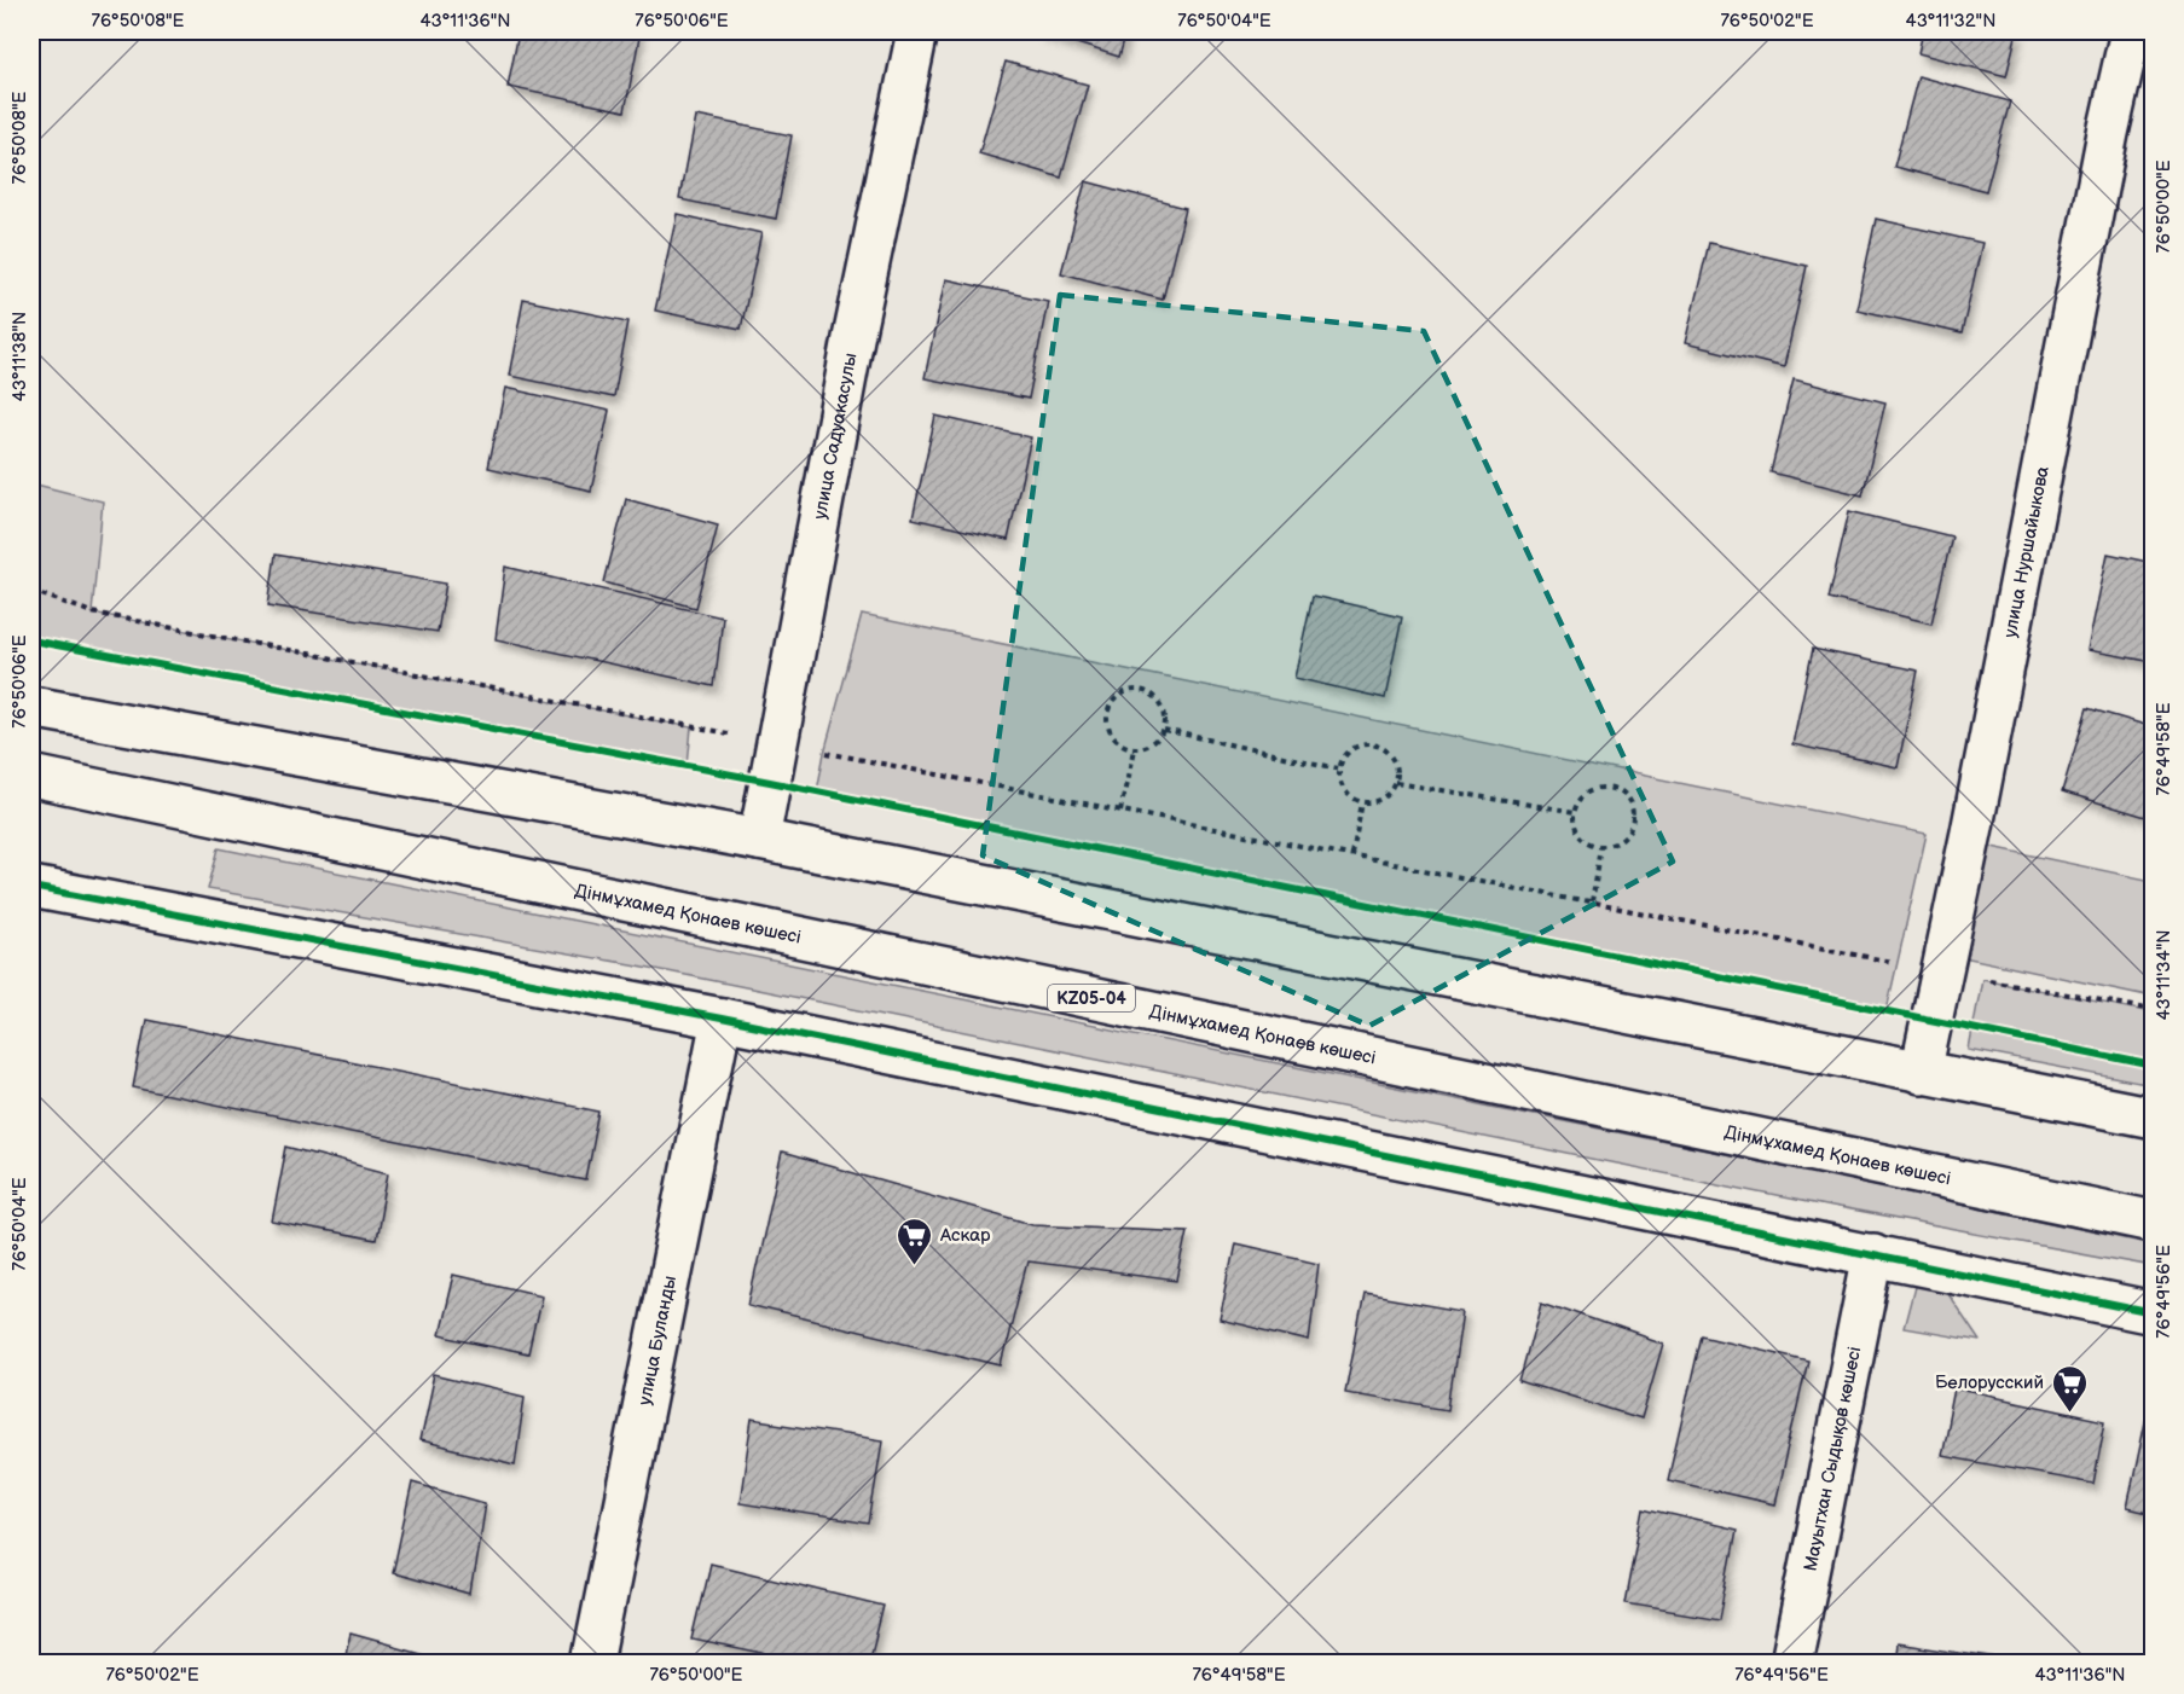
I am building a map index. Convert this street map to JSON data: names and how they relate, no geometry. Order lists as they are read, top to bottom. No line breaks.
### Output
{"streets":{"street":["улица Садуакасулы","улица Нуршайыкова","Дінмұхамед Қонаев көшесі","KZ05-04","улица Буланды","Мауытхан Сыдықов көшесі"]},"places":{"supermarket":["Аскар","Белорусский"]},"coordinates":["76°50'08\"E","43°11'36\"N","76°50'06\"E","76°50'04\"E","76°50'02\"E","43°11'32\"N","76°50'00\"E","43°11'38\"N","76°49'58\"E","43°11'34\"N","76°49'56\"E"]}
